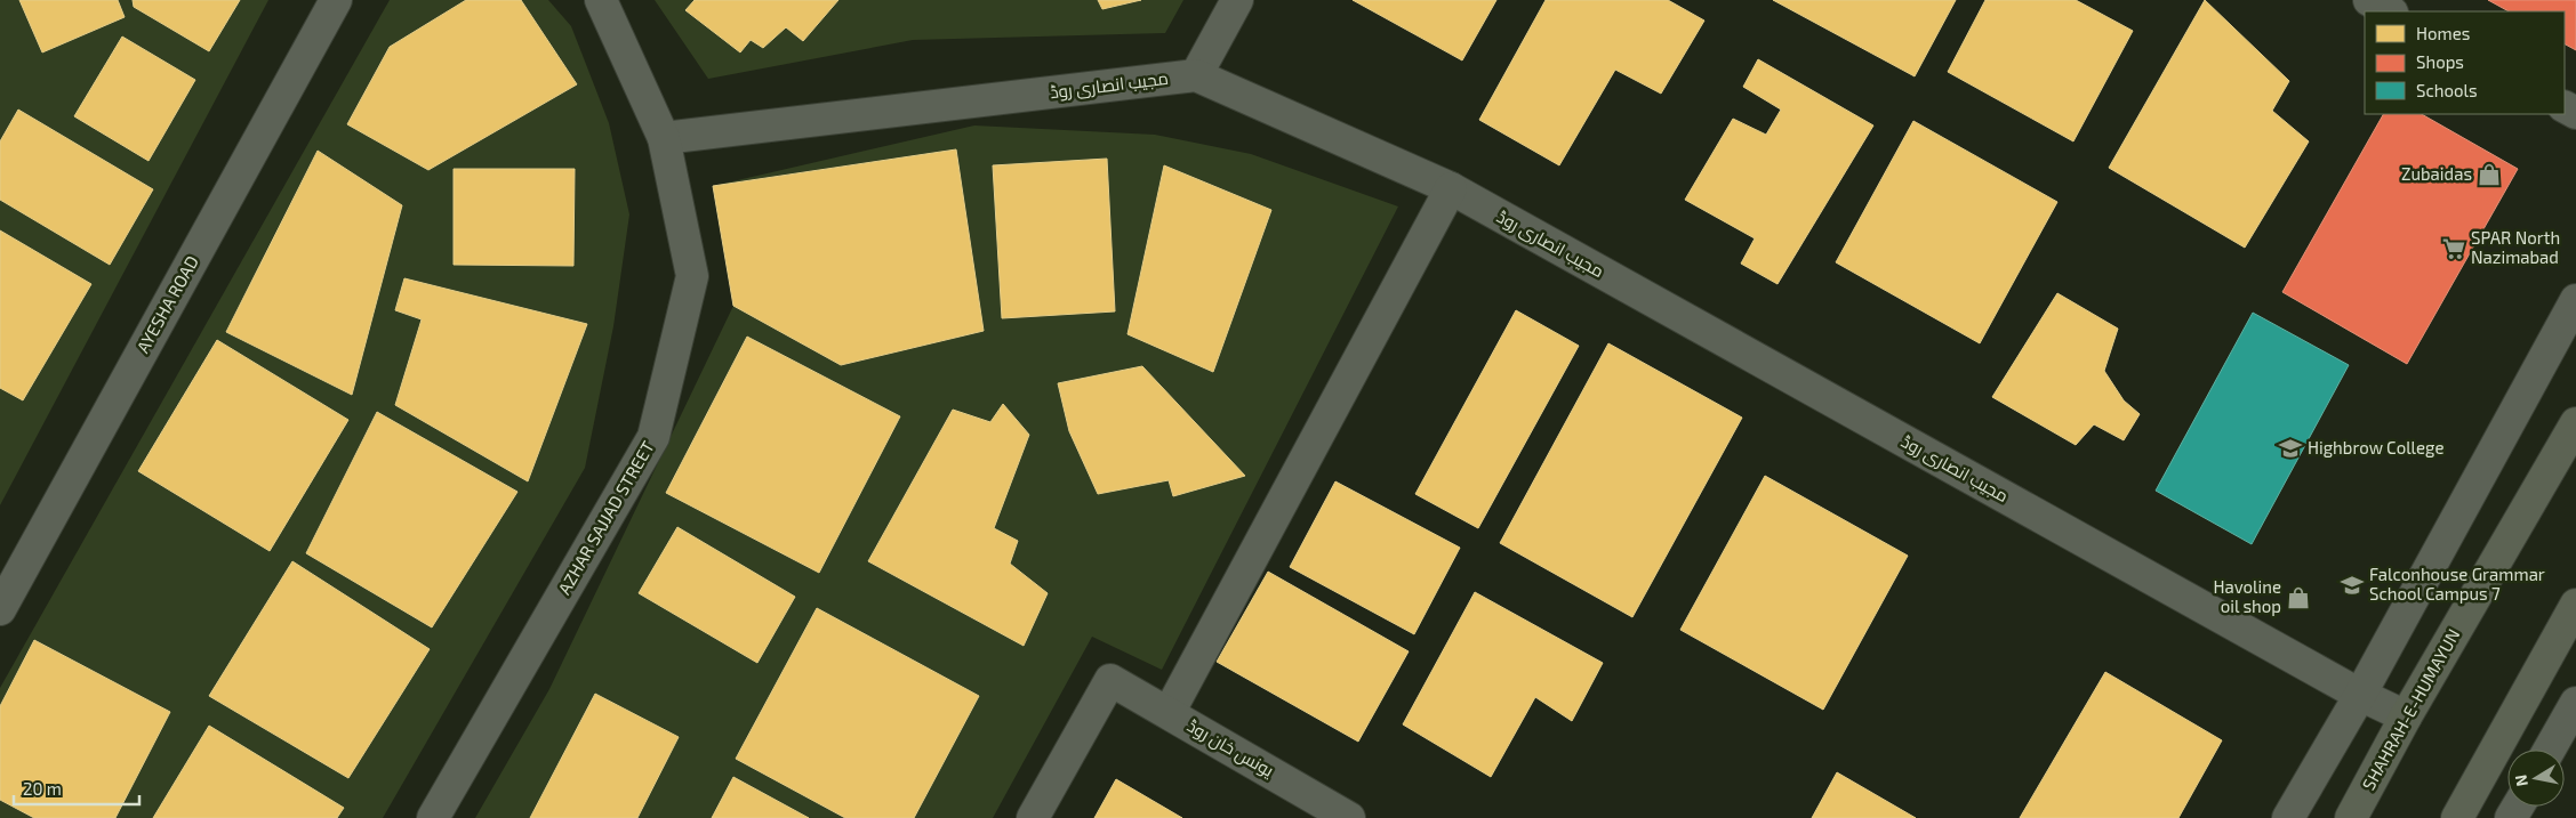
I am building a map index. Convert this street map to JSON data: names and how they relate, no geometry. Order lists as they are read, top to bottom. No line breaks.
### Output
{"streets":{"main road":["SHAHRAH-E-HUMAYUN"],"street":["مجیب انصاری روڈ","AYESHA ROAD","AZHAR SAJJAD STREET","یونس خان روڈ"]},"crossings":[["مجیب انصاری روڈ","AZHAR SAJJAD STREET"],["مجیب انصاری روڈ","SHAHRAH-E-HUMAYUN"]],"places":{"shop":["Zubaidas","Havoline oil shop"],"supermarket":["SPAR North Nazimabad"],"school or university":["Highbrow College","Falconhouse Grammar School Campus 7"]},"legend":["Homes","Shops","Schools"],"scale_bar":"20 m","north":"left"}
